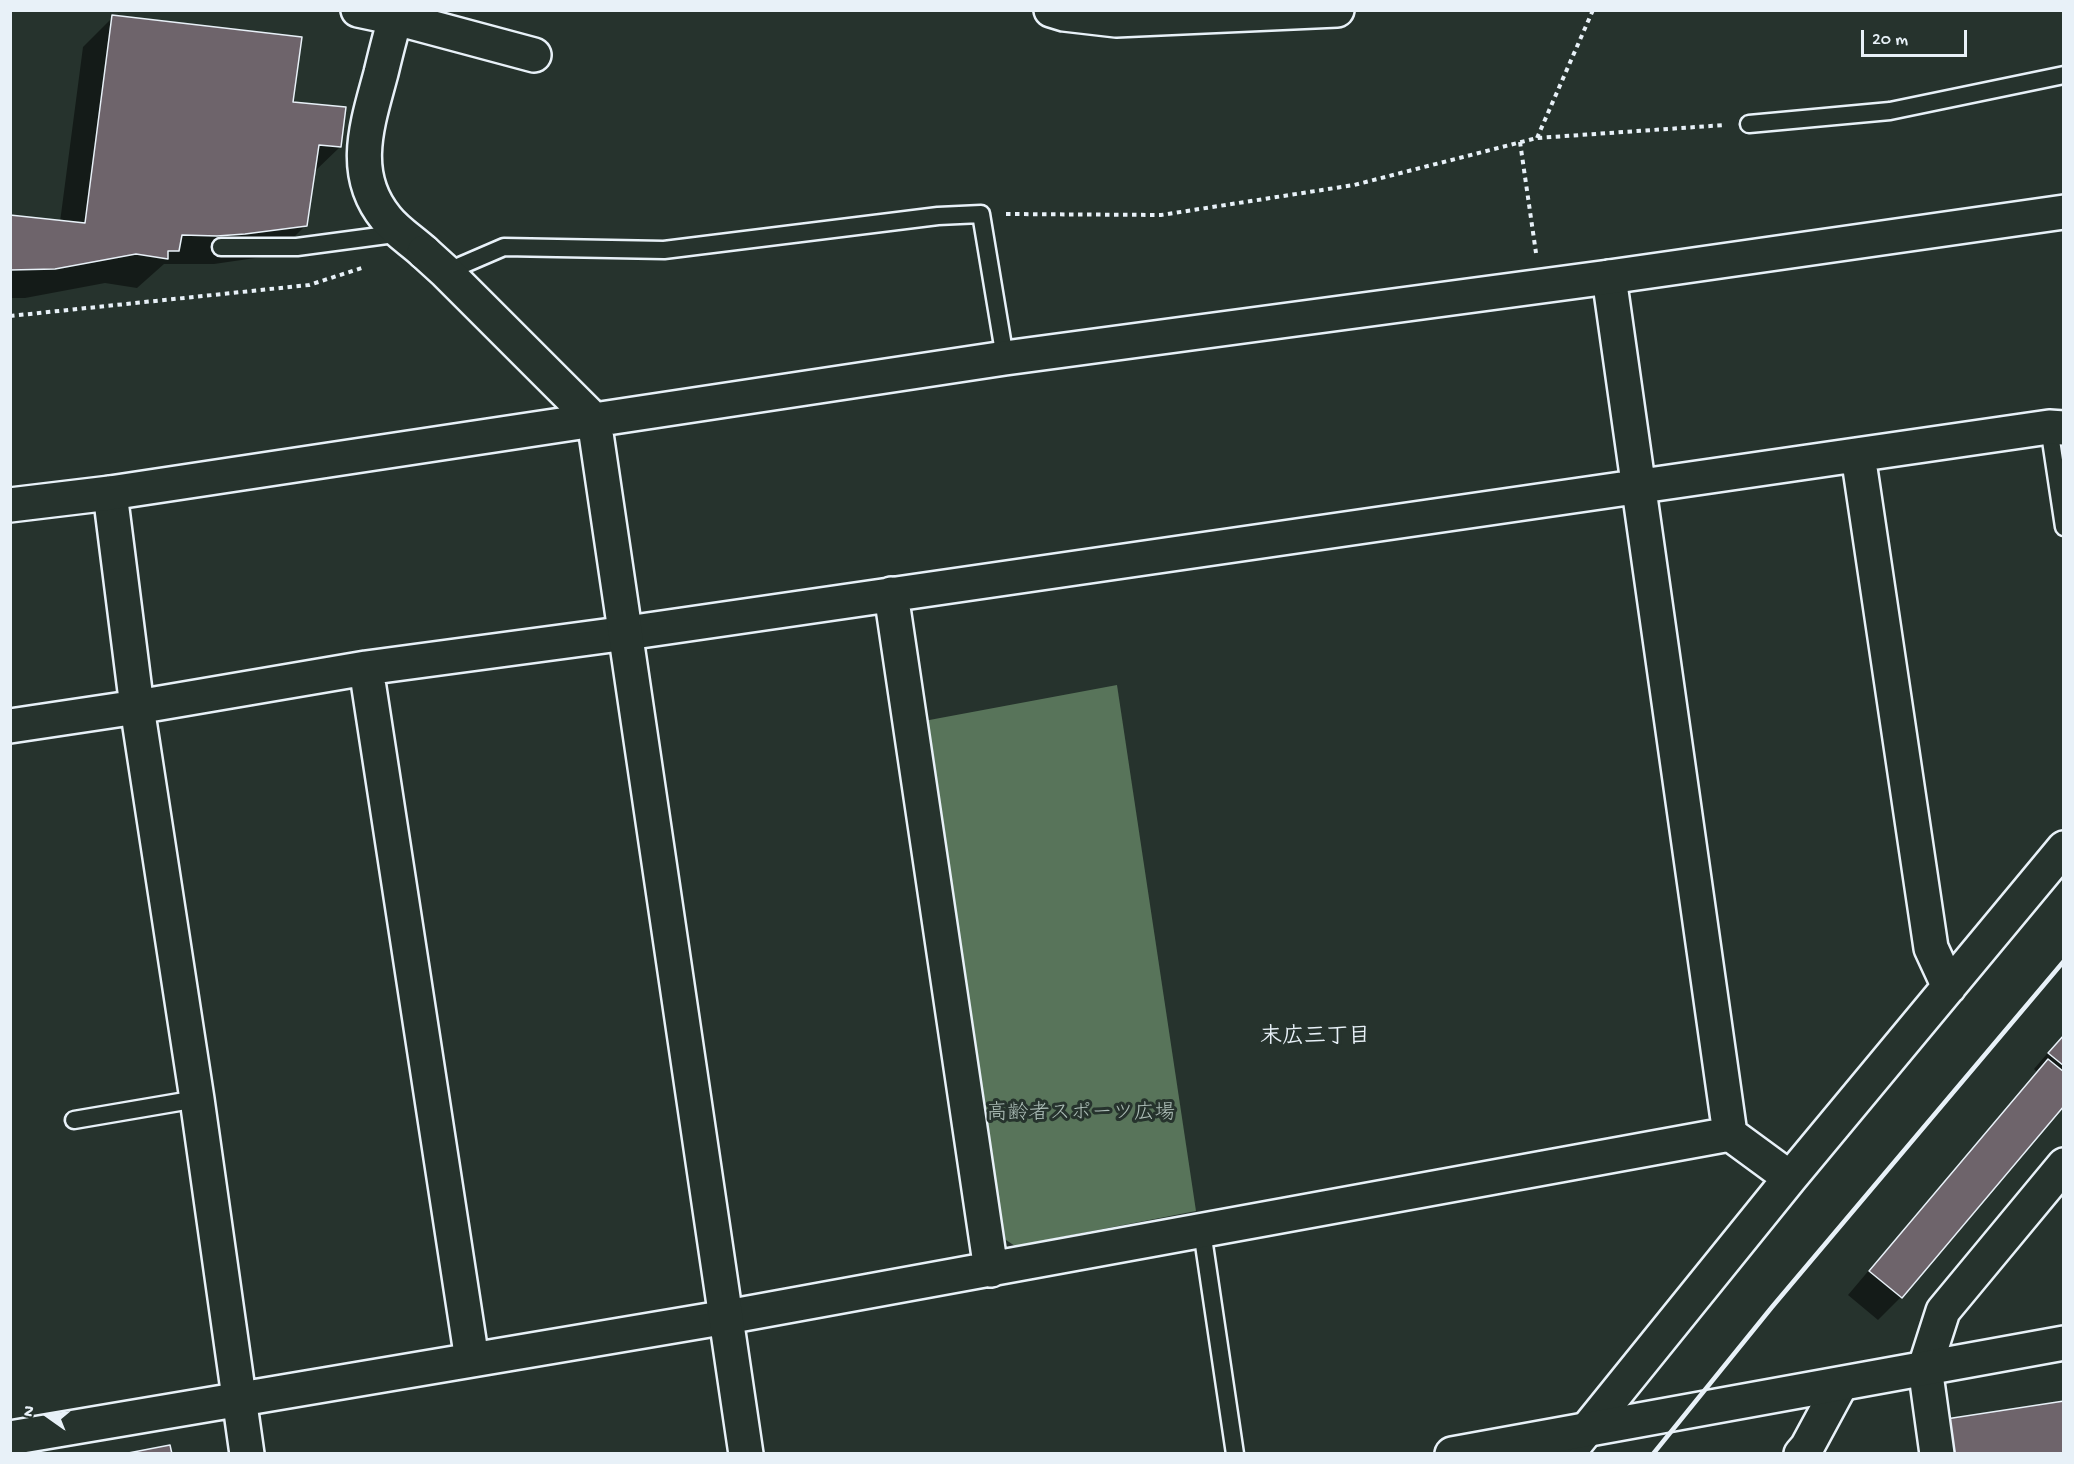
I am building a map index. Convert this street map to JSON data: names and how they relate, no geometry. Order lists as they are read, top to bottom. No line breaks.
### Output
{"districts":["末広三丁目"],"parks":["高齢者スポーツ広場"],"scale_bar":"20 m","north":"left"}
